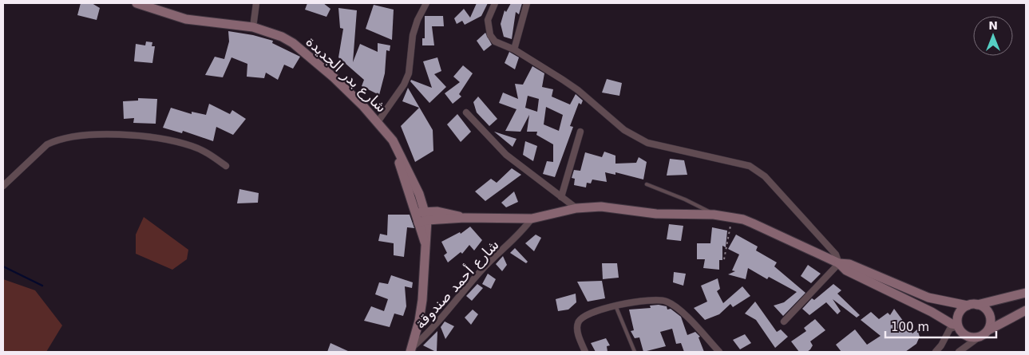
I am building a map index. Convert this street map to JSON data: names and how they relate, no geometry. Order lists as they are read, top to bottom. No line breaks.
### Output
{"streets":{"main road":["شارع بدر الجديدة"],"street":["شارع أحمد صندوقة"]},"crossings":[["شارع بدر الجديدة","شارع أحمد صندوقة"]],"scale_bar":"100 m","north":"top"}
